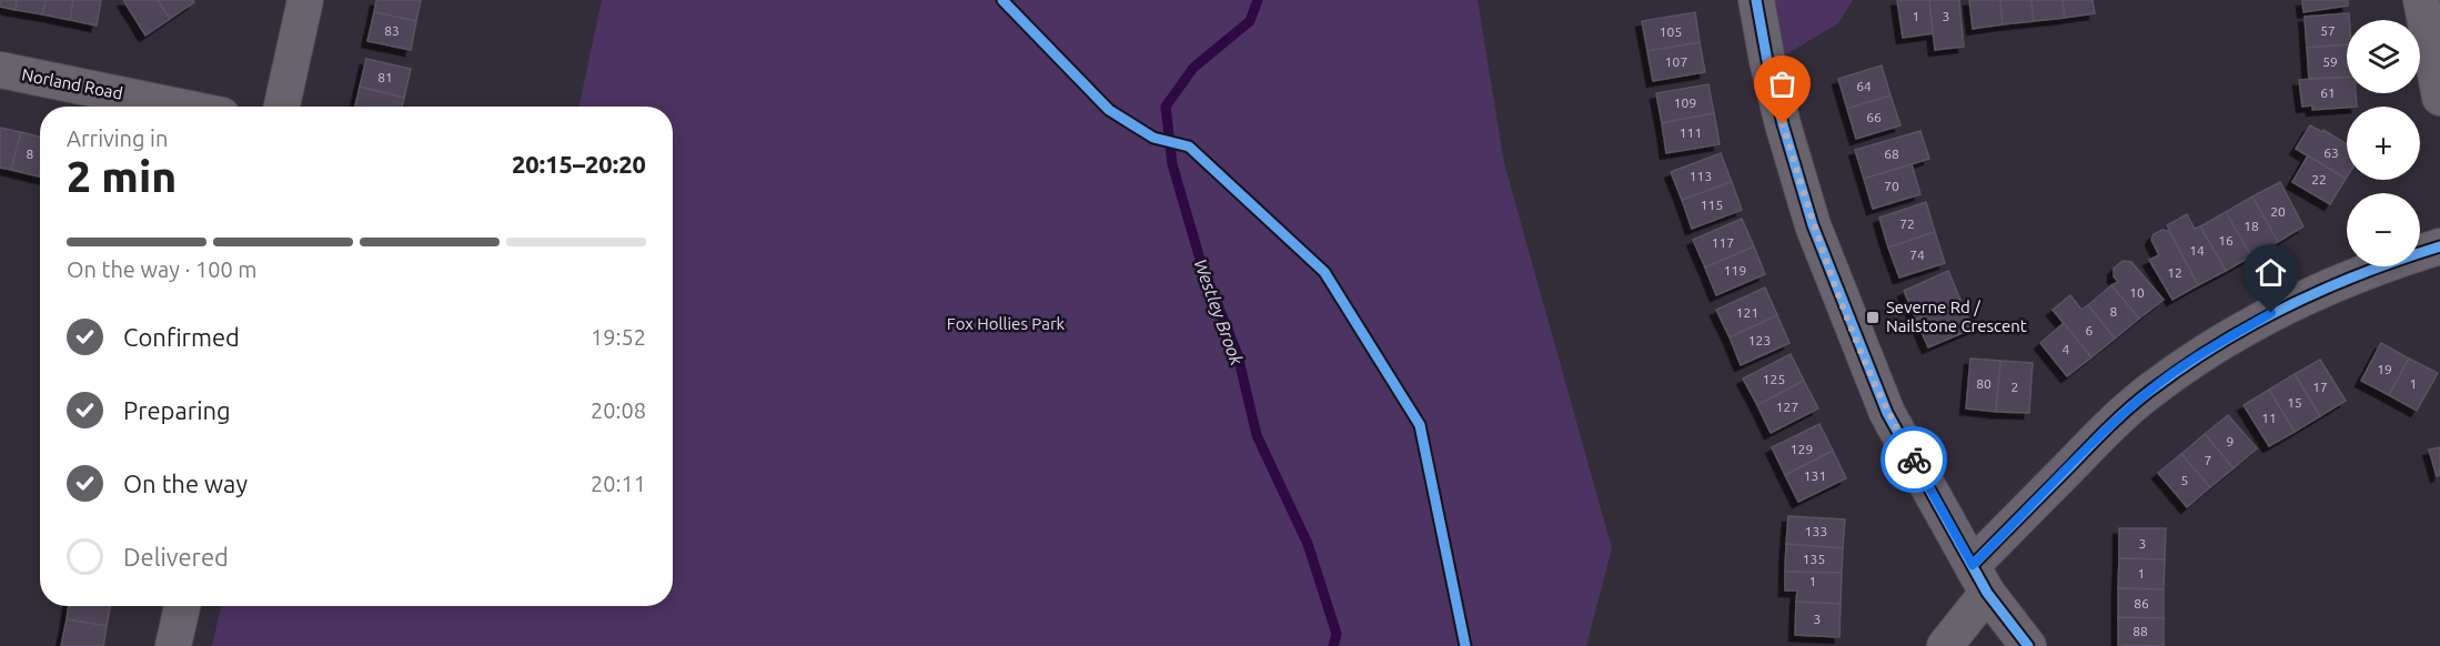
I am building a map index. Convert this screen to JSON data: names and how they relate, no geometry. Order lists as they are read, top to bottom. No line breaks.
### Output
{"streets":{"street":["Norland Road"]},"water":["Westley Brook"],"parks":["Fox Hollies Park"],"places":{"transit":["Severne Rd / Nailstone Crescent"]},"house_numbers":["1","3","83","57","105","107","59","81","64","61","109","66","111","63","8","68","113","22","70","115","20","72","18","16","117","14","74","119","12","10","8","121","6","123","4","19","125","80","1","2","17","15","127","11","9","129","7","131","5","133","3","135","1","1","86","3","88"],"page":{"map_buttons":["+","−"],"heading":["2 min","Arriving in","20:15–20:20"],"bar":"On the way · 100 m","list":[["Confirmed","19:52"],["Preparing","20:08"],["On the way","20:11"],"Delivered"]}}
